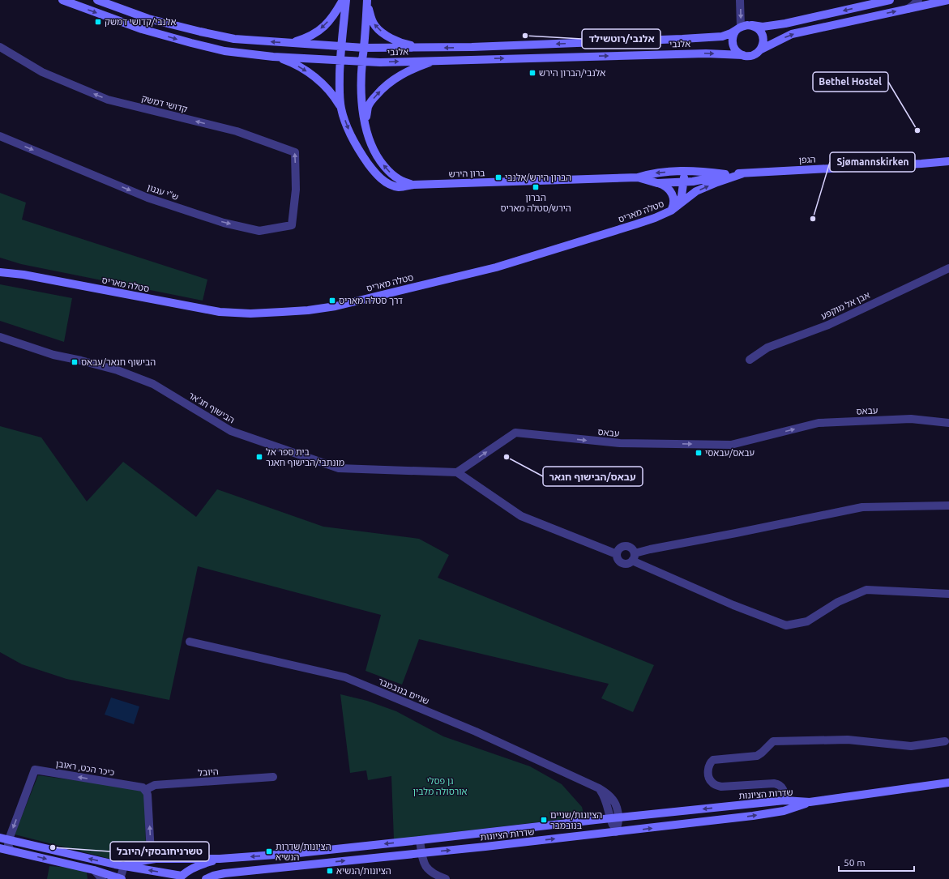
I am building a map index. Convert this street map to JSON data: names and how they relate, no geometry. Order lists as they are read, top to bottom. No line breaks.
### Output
{"streets":{"street":["אלנבי","קדושי דמשק","הגפן","ברון הירש","ש\"י עגנון","סטלה מאריס","אבן אל מוקפע","הבישוף חג'אר","עבאס","שניים בנובמבר","כיכר הכט, ראובן","היובל","שדרות הציונות"]},"crossings":[["אלנבי","ברון הירש"],["קדושי דמשק","ש\"י עגנון"],["הגפן","ברון הירש"],["הגפן","סטלה מאריס"],["ברון הירש","סטלה מאריס"],["הבישוף חג'אר","עבאס"],["שניים בנובמבר","שדרות הציונות"],["כיכר הכט, ראובן","היובל"]],"one_way":["קדושי דמשק","ש\"י עגנון","עבאס"],"parks":["גן פסלי אורסולה מלבין"],"places":{"transit":["אלנבי/קדושי דמשק","אלנבי/הברון הירש","הברון הירש/אלנבי","הברון הירש/סטלה מאריס","דרך סטלה מאריס","הבישוף חגאר/עבאס","עבאס/עבאסי","בית ספר אל מונתבי/הבישוף חאגר","הציונות/שניים בנובמבר","הציונות/שדרות הנשיא","הציונות/הנשיא"],"other":["אלנבי/רוטשילד","Bethel Hostel","Sjømannskirken","עבאס/הבישוף חגאר","טשרניחובסקי/היובל"]},"scale_bar":"50 m"}
